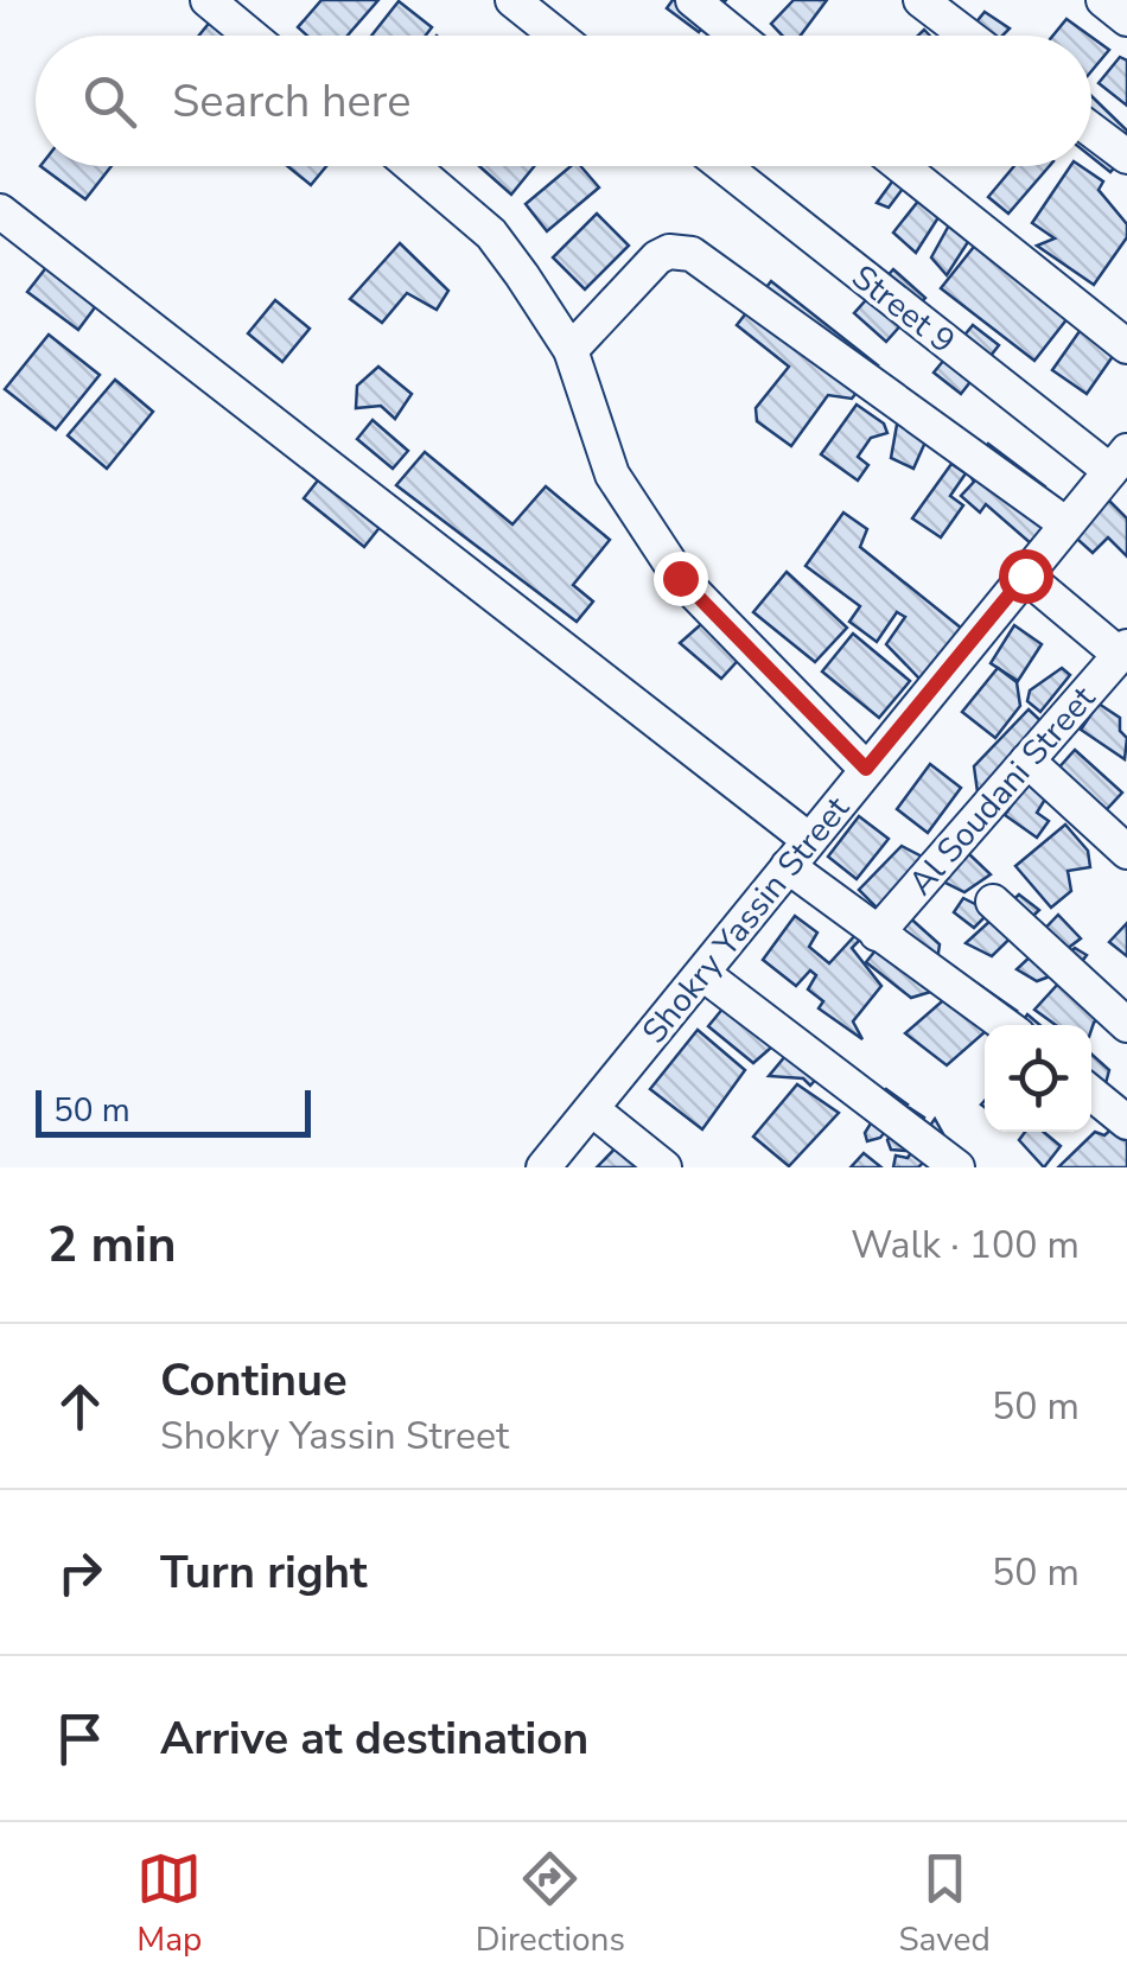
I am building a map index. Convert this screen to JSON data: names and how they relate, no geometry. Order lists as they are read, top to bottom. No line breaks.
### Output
{"streets":{"street":["Street 9","Al Soudani Street","Shokry Yassin Street"]},"crossings":[["Street 9","Shokry Yassin Street"]],"scale_bar":"50 m","page":{"search":"Search here","scale":"50 m","heading":["2 min","Walk · 100 m"],"list":[["Continue","Shokry Yassin Street","50 m"],["Turn right","50 m"],"Arrive at destination"],"nav":["Map","Directions","Saved"]}}
